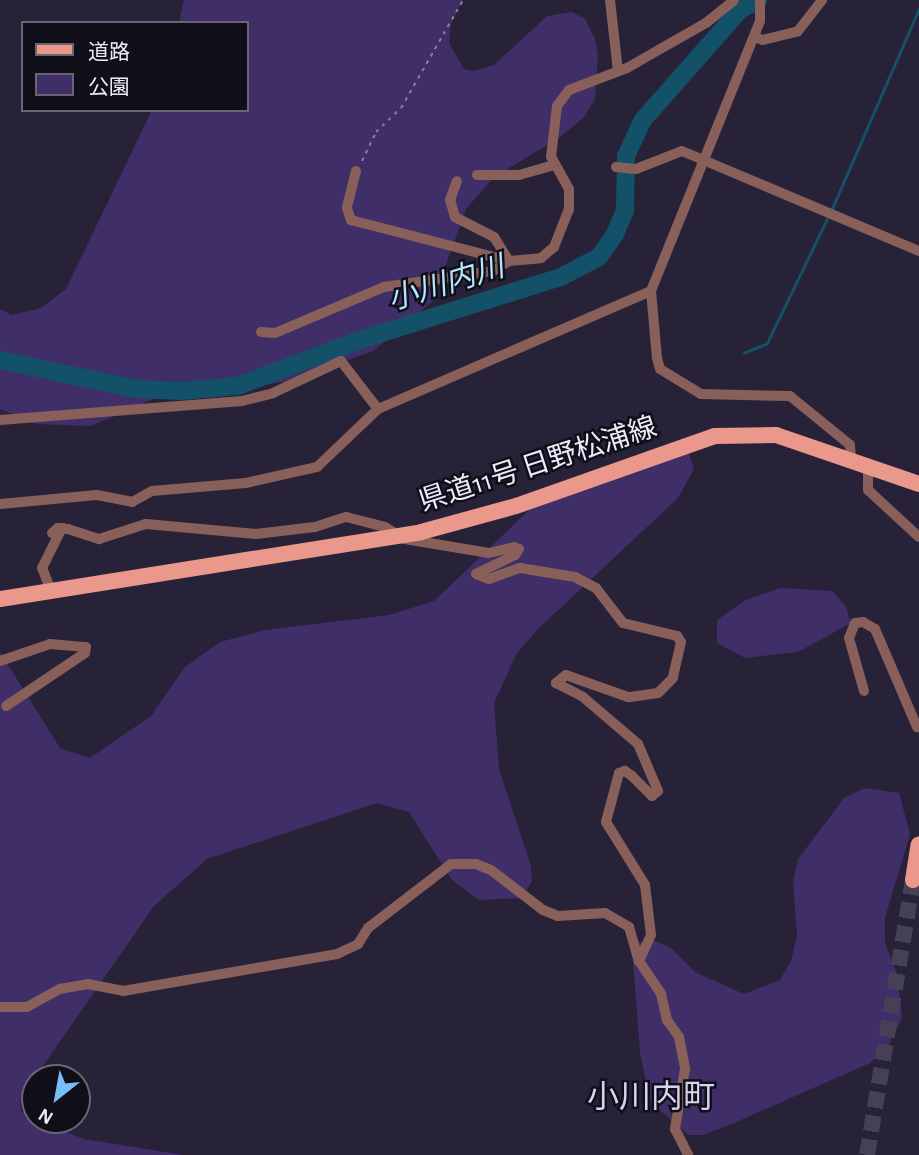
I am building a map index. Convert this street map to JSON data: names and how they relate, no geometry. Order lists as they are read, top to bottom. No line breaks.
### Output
{"streets":{"main road":["県道11号 日野松浦線"]},"districts":["小川内町"],"water":["小川内川"],"legend":["道路","公園"],"north":"bottom left"}
